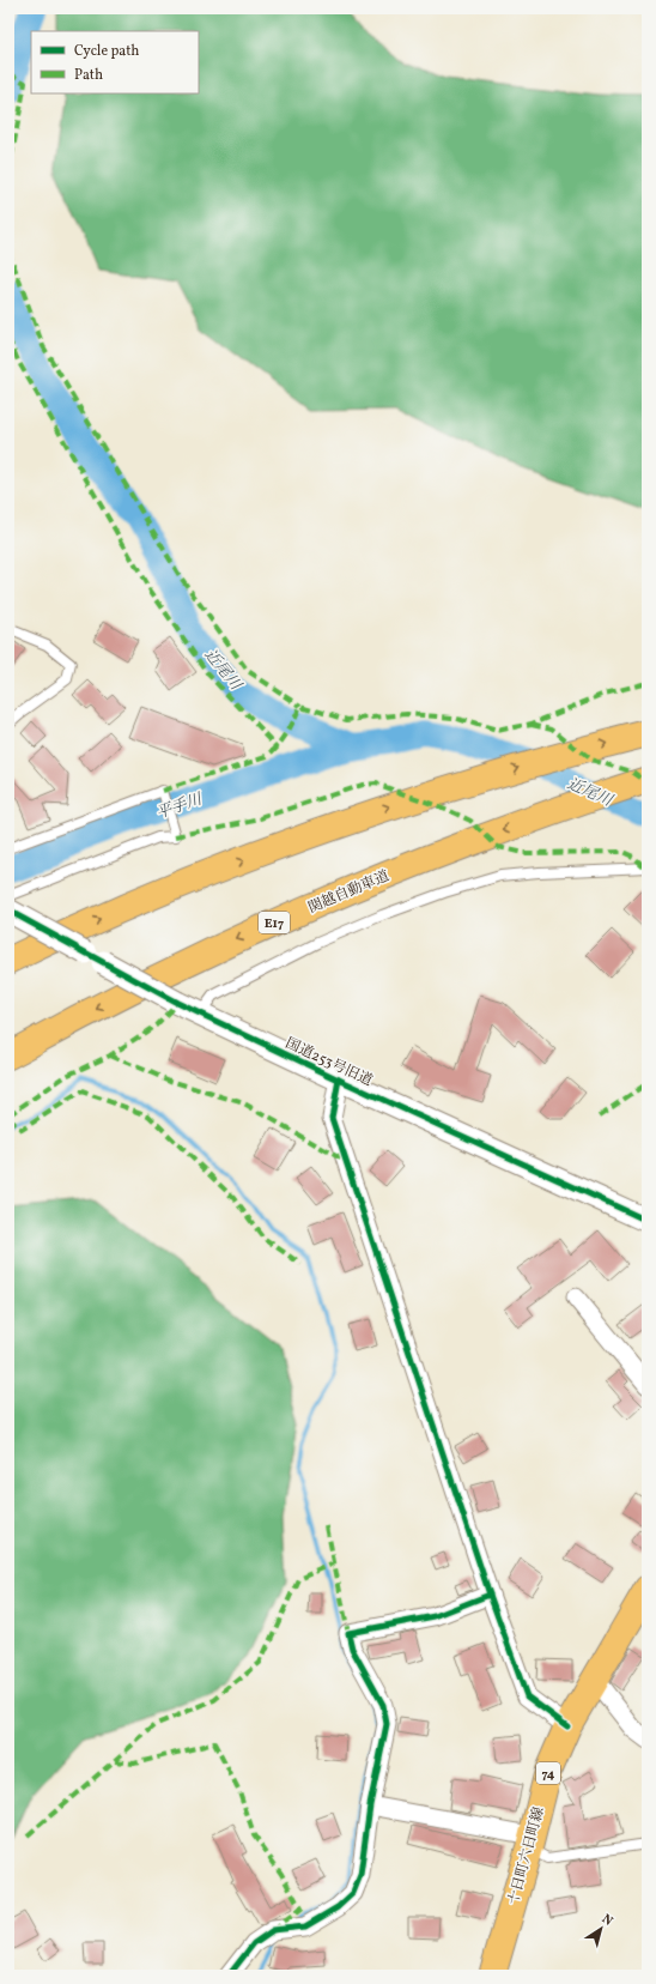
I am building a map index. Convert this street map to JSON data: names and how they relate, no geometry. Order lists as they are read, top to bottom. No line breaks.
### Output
{"streets":{"main road":["関越自動車道","E17","74","十日町六日町線"],"street":["国道253号旧道"]},"water":["近尾川","平手川"],"legend":["Cycle path","Path"],"north":"top right"}
